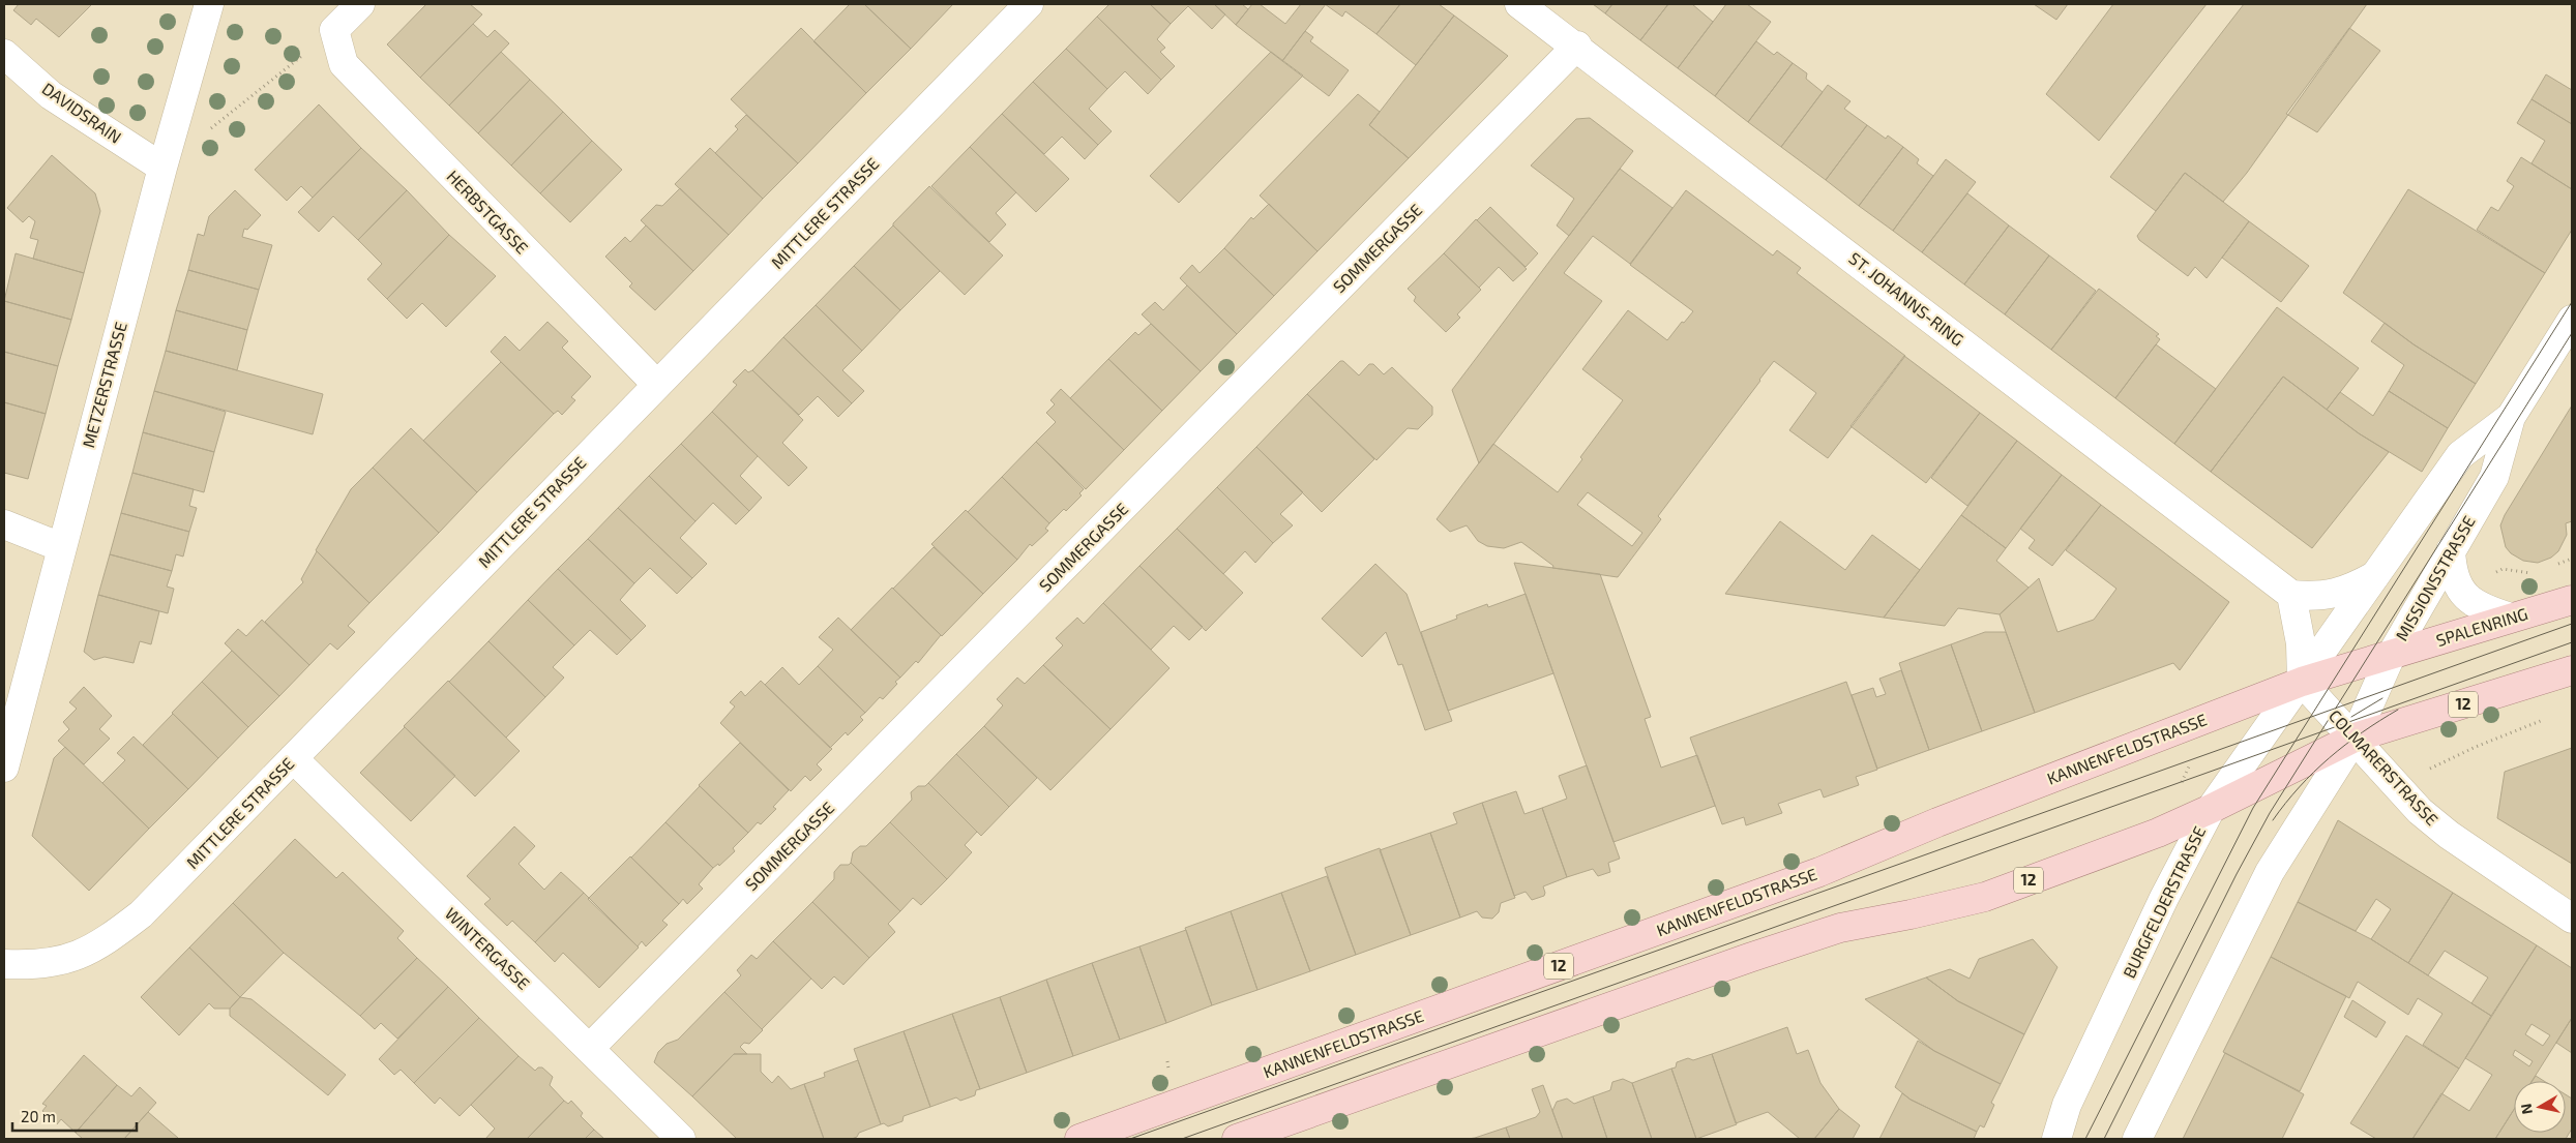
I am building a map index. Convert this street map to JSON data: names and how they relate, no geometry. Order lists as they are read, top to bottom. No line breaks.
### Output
{"streets":{"main road":["SPALENRING","12","KANNENFELDSTRASSE"],"street":["DAVIDSRAIN","HERBSTGASSE","MITTLERE STRASSE","SOMMERGASSE","ST. JOHANNS-RING","METZERSTRASSE","MISSIONSSTRASSE","COLMARERSTRASSE","BURGFELDERSTRASSE","WINTERGASSE"]},"crossings":[["DAVIDSRAIN","METZERSTRASSE"],["HERBSTGASSE","MITTLERE STRASSE"],["MITTLERE STRASSE","WINTERGASSE"],["SOMMERGASSE","ST. JOHANNS-RING"],["SOMMERGASSE","WINTERGASSE"],["MISSIONSSTRASSE","SPALENRING"],["MISSIONSSTRASSE","12"],["MISSIONSSTRASSE","KANNENFELDSTRASSE"],["MISSIONSSTRASSE","COLMARERSTRASSE"],["MISSIONSSTRASSE","BURGFELDERSTRASSE"],["SPALENRING","KANNENFELDSTRASSE"],["12","COLMARERSTRASSE"],["12","BURGFELDERSTRASSE"],["KANNENFELDSTRASSE","COLMARERSTRASSE"],["KANNENFELDSTRASSE","BURGFELDERSTRASSE"],["COLMARERSTRASSE","BURGFELDERSTRASSE"]],"scale_bar":"20 m","north":"left"}
